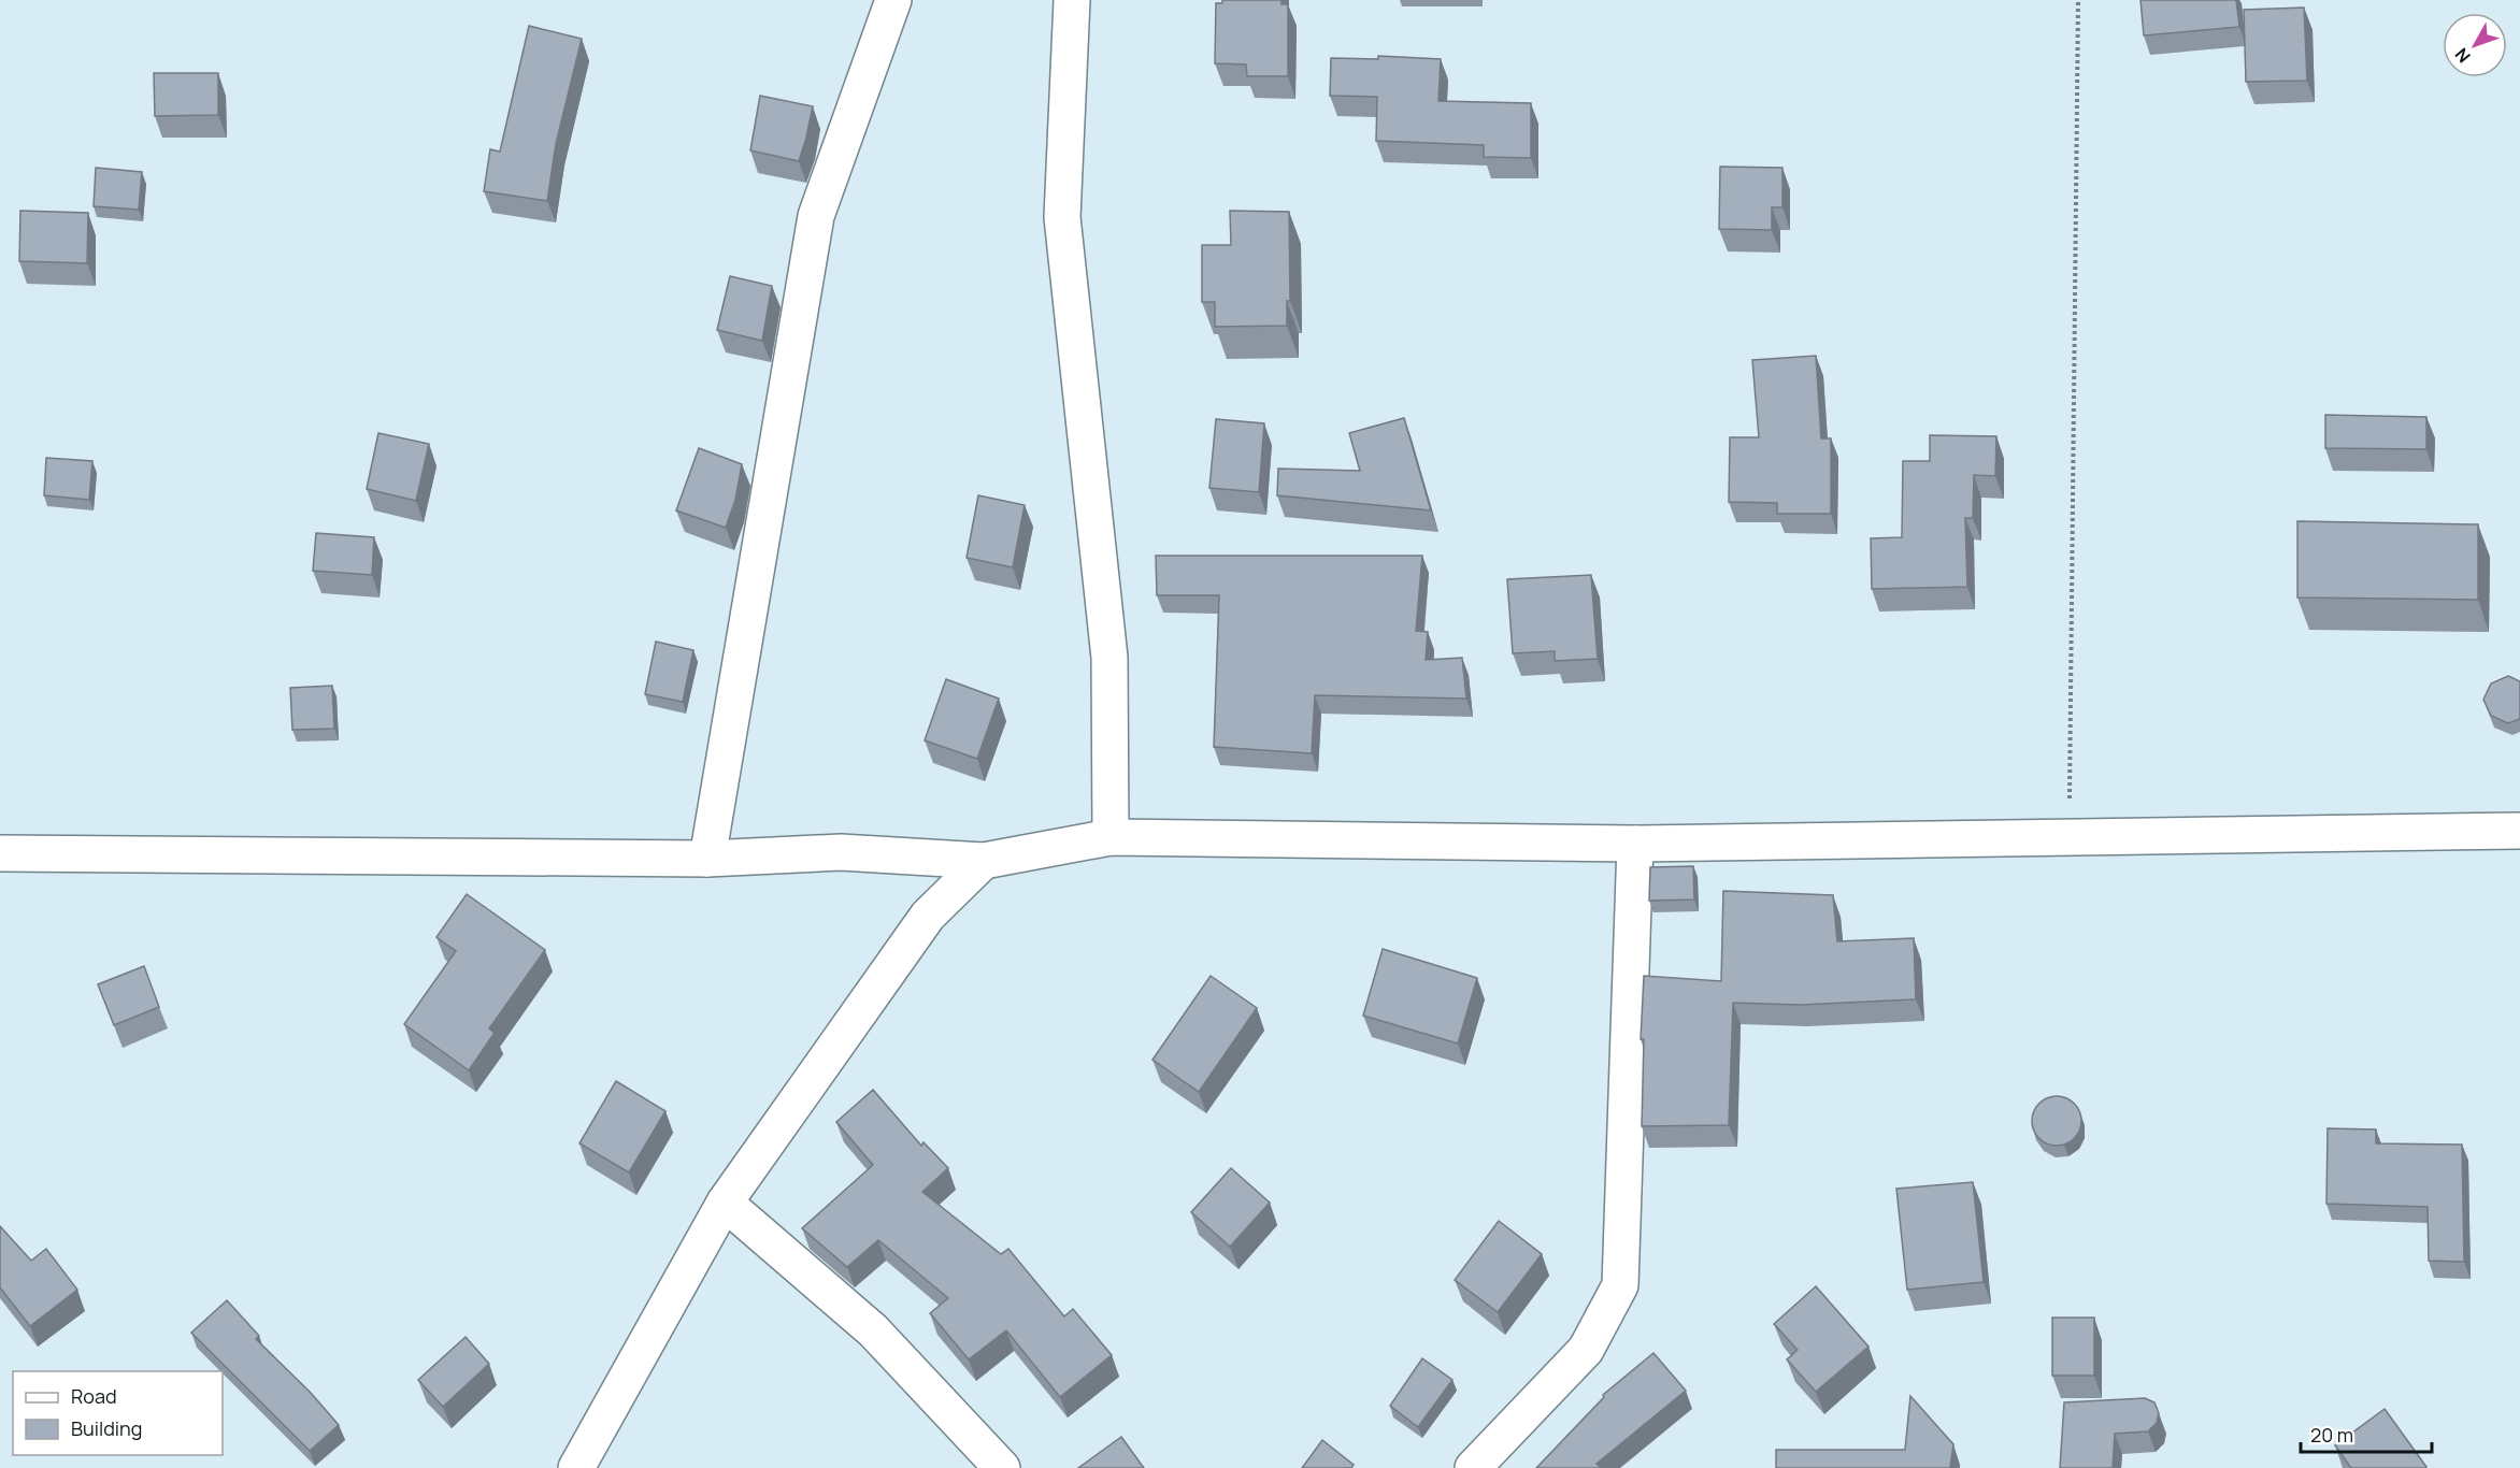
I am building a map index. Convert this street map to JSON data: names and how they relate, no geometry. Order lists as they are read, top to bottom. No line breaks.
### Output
{"legend":["Road","Building"],"scale_bar":"20 m","north":"bottom left"}
